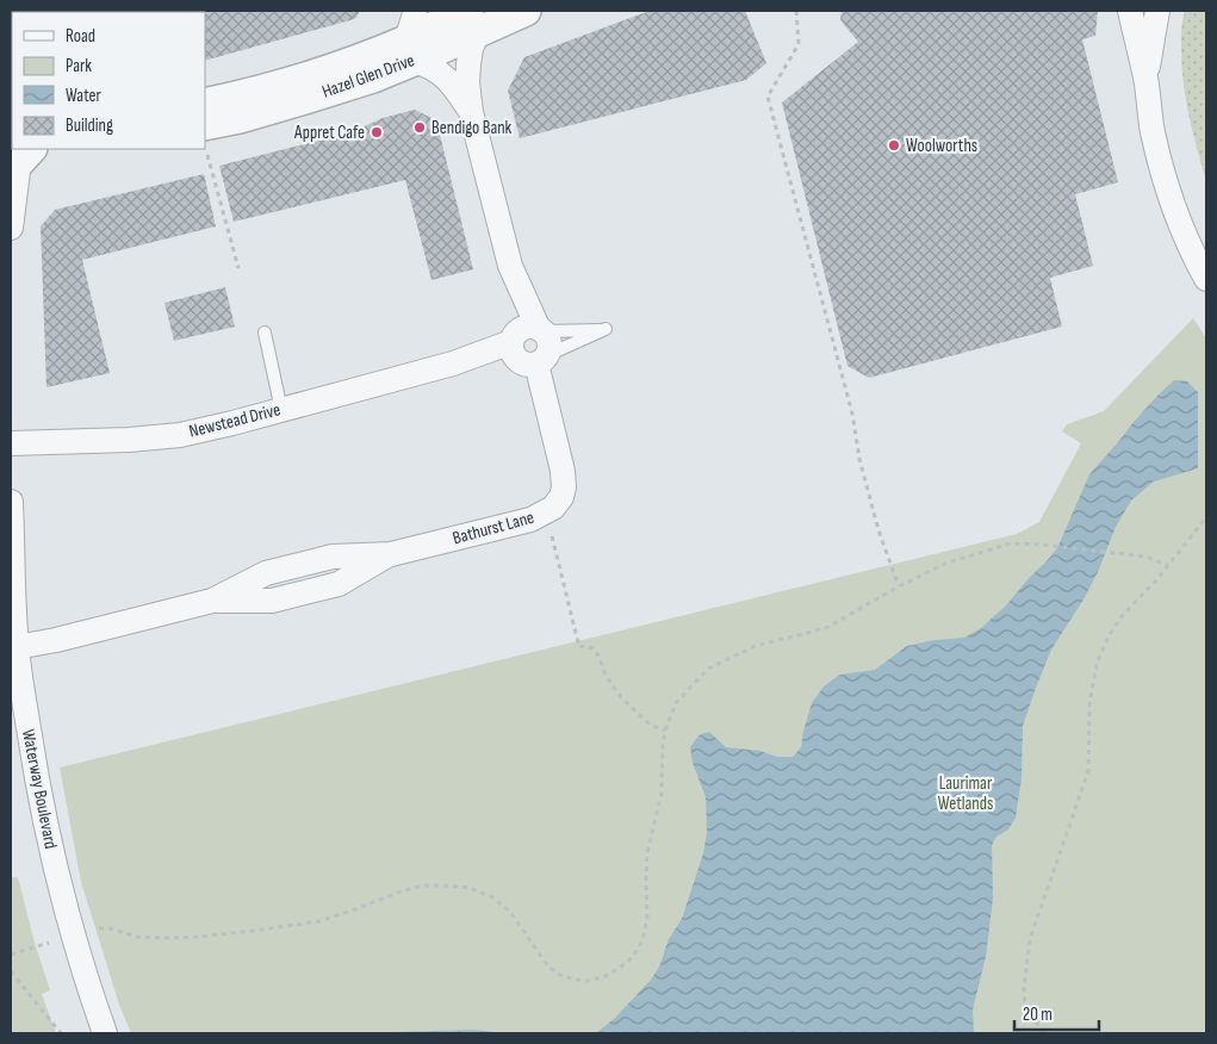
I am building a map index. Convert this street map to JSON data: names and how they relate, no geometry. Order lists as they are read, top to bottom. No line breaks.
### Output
{"streets":{"street":["Hazel Glen Drive","Newstead Drive","Bathurst Lane","Waterway Boulevard"]},"crossings":[["Newstead Drive","Bathurst Lane"],["Bathurst Lane","Waterway Boulevard"]],"parks":["Laurimar Wetlands"],"places":["Bendigo Bank","Appret Cafe","Woolworths"],"legend":["Road","Park","Water","Building"],"scale_bar":"20 m"}
